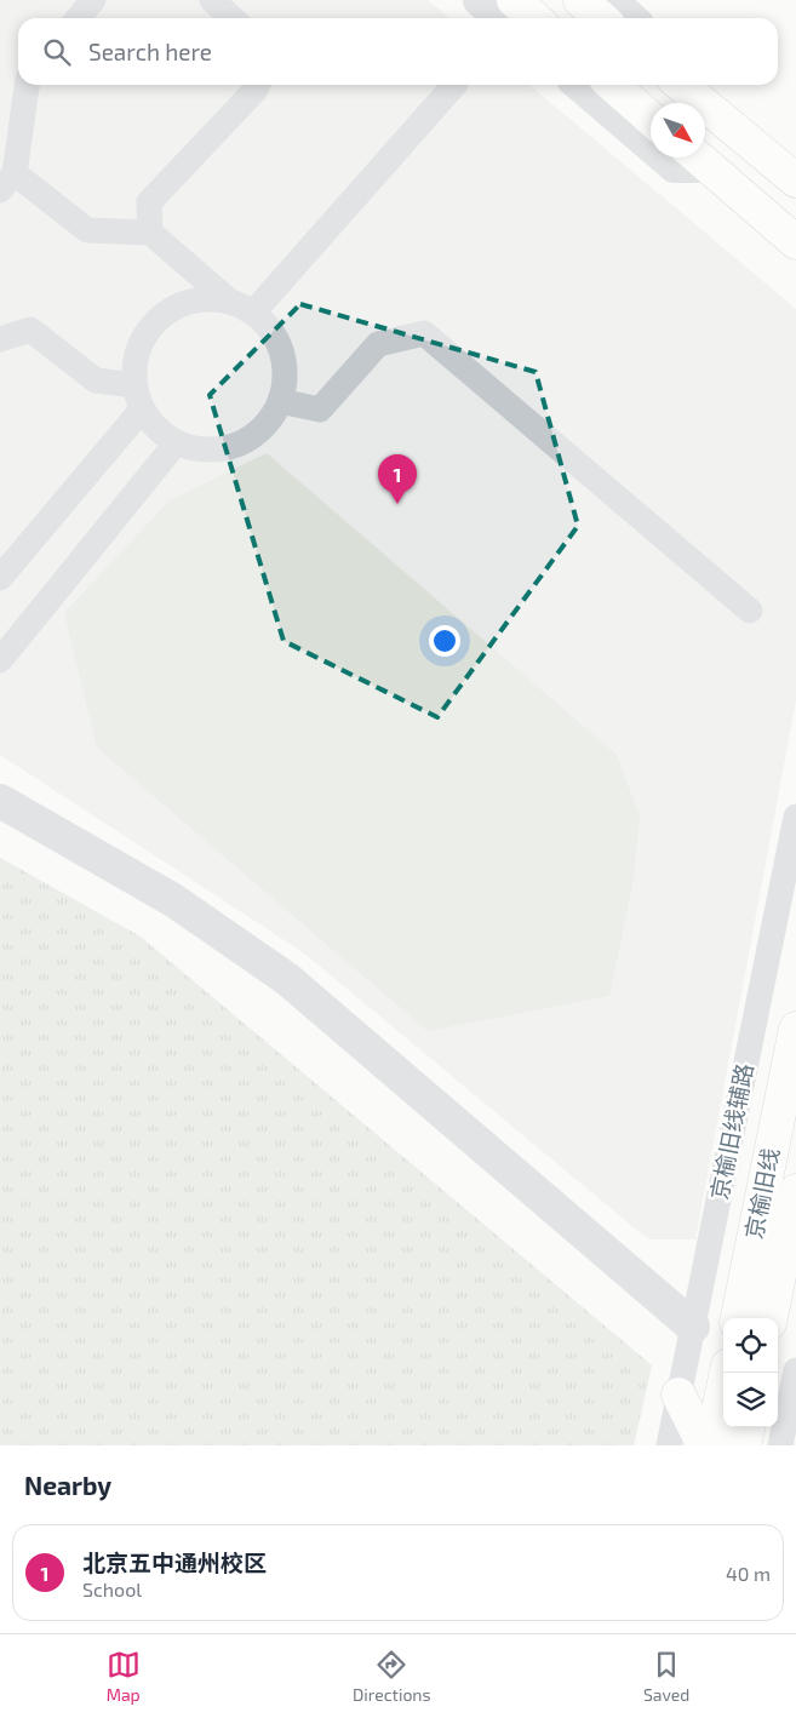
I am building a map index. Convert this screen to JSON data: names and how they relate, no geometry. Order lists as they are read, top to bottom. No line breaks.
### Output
{"streets":{"main road":["京榆旧线"],"street":["京榆旧线辅路"]},"north":"bottom right","page":{"search":"Search here","pins":"1","heading":"Nearby","list":[{"mark":"1","name":"北京五中通州校区","note":"School","value":"40 m"}],"nav":["Map","Directions","Saved"]}}
